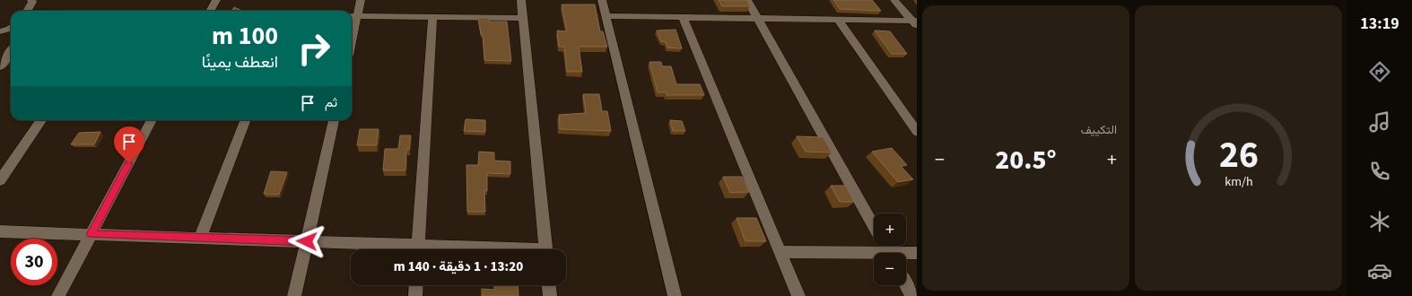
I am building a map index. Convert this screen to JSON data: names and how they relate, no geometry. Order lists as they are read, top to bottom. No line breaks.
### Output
{"page":{"tabs":"13:19","tile":"التكييف","turn":["100 m","انعطف يمينًا"],"then":"ثم","heat":["−","20.5°","+"],"map_buttons":["+","−"],"limit":"30","trip":"13:20 · 1 دقيقة · 140 m","gauge":["26","km/h"]}}
